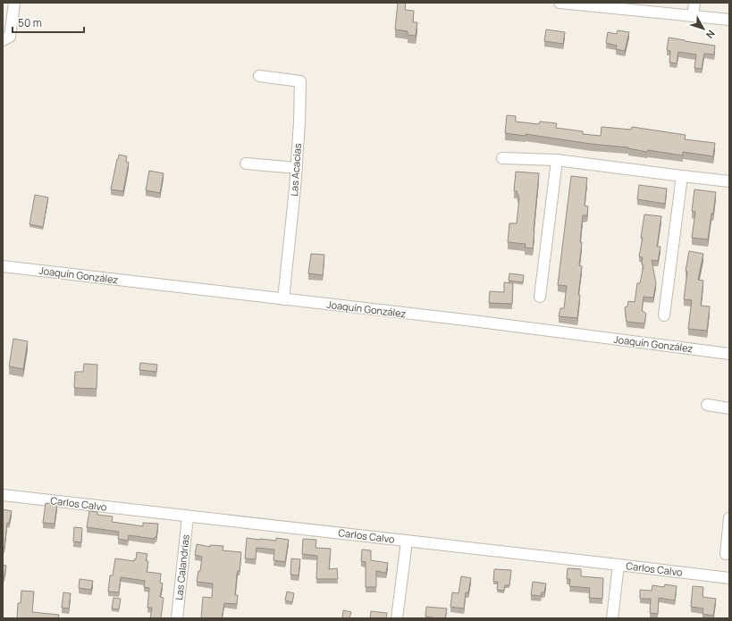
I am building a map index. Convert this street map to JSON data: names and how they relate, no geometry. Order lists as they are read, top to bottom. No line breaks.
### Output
{"streets":{"street":["Las Acacias","Joaquín González","Carlos Calvo","Las Calandrias"]},"crossings":[["Las Acacias","Joaquín González"],["Carlos Calvo","Las Calandrias"]],"scale_bar":"50 m","north":"bottom right"}
